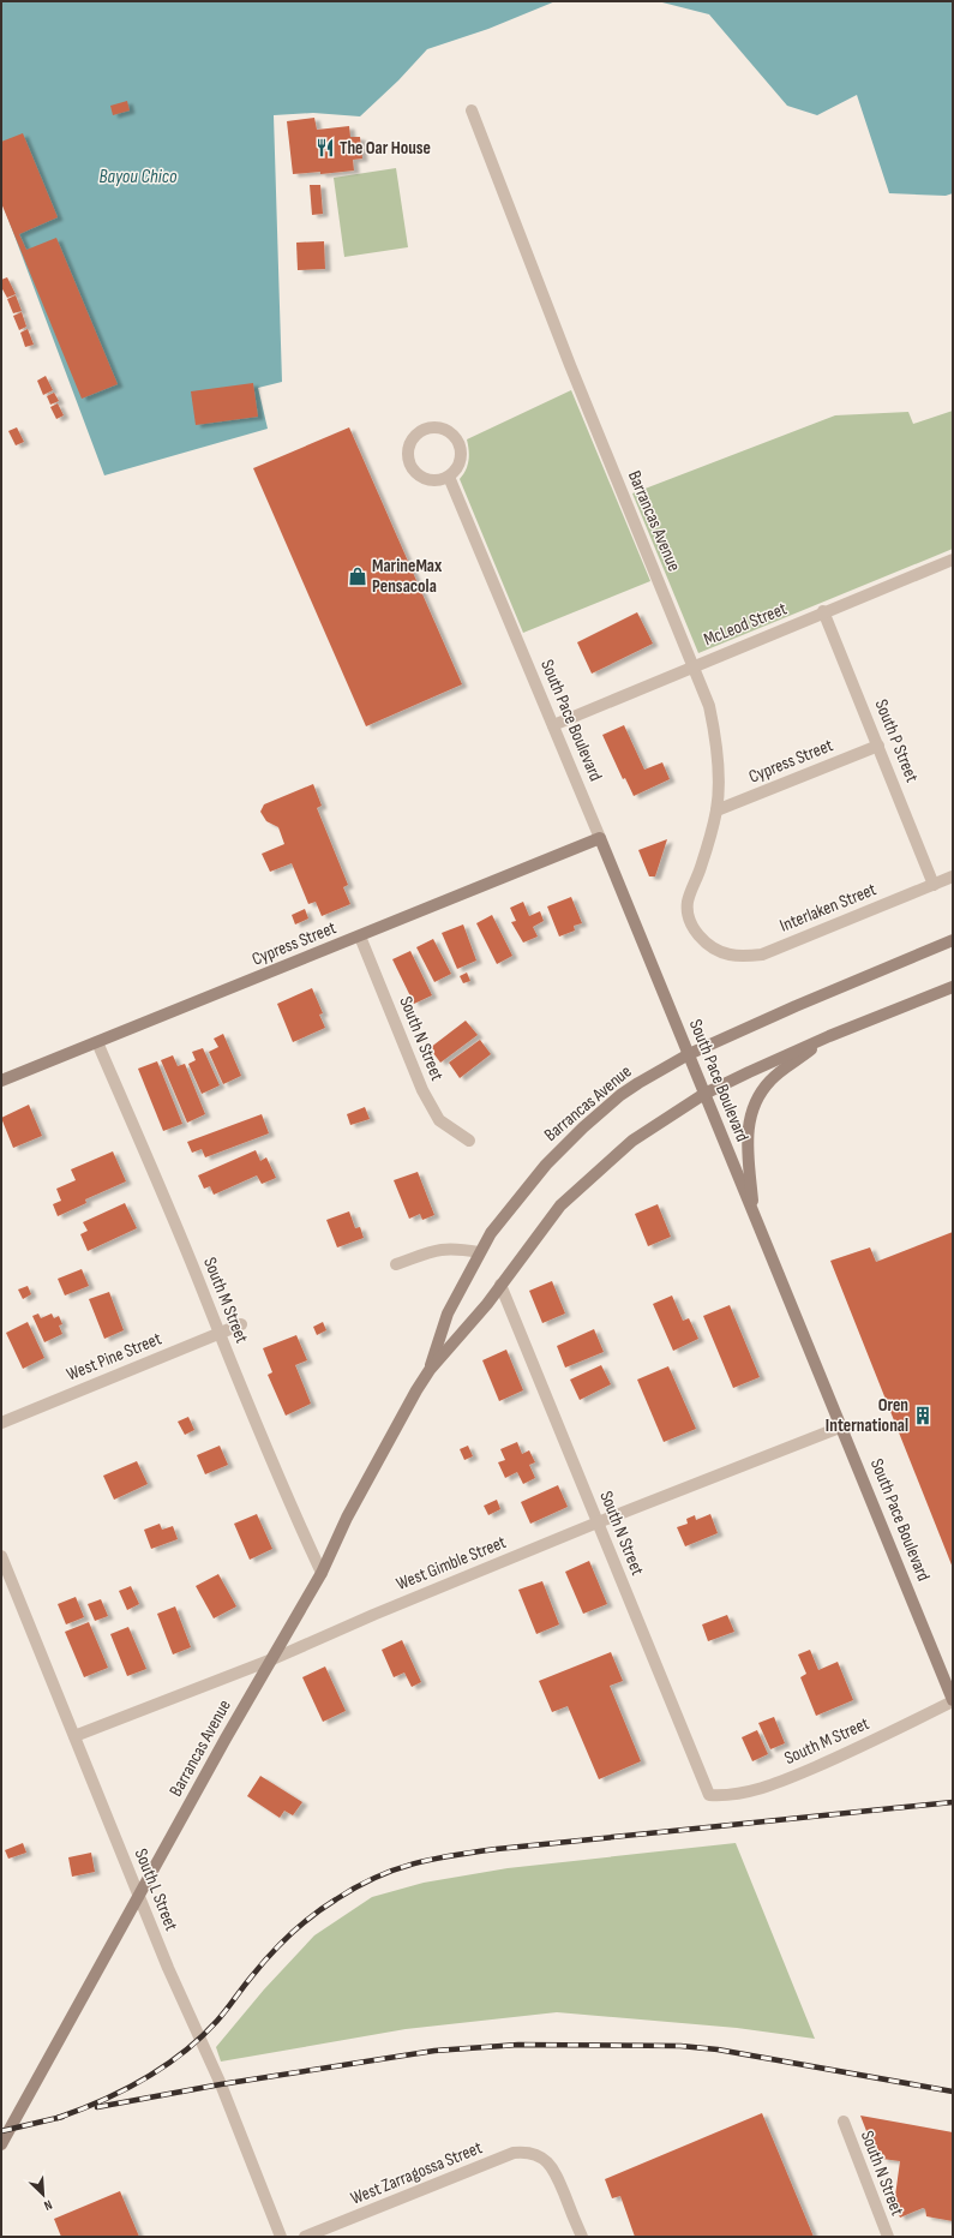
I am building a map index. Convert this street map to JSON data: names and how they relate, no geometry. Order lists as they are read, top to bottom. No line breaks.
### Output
{"streets":{"main road":["Barrancas Avenue","South Pace Boulevard","Cypress Street"],"street":["McLeod Street","South P Street","Interlaken Street","South N Street","South M Street","West Pine Street","West Gimble Street","South L Street","West Zarragossa Street"]},"crossings":[["Barrancas Avenue","McLeod Street"],["Barrancas Avenue","South Pace Boulevard"],["Barrancas Avenue","Cypress Street"],["Barrancas Avenue","Interlaken Street"],["Barrancas Avenue","South N Street"],["Barrancas Avenue","South M Street"],["Barrancas Avenue","West Gimble Street"],["Barrancas Avenue","South L Street"],["McLeod Street","South Pace Boulevard"],["McLeod Street","South P Street"],["South Pace Boulevard","Cypress Street"],["South Pace Boulevard","South M Street"],["South Pace Boulevard","West Gimble Street"],["South P Street","Cypress Street"],["South P Street","Interlaken Street"],["Cypress Street","South N Street"],["Cypress Street","South M Street"],["South N Street","South M Street"],["South N Street","West Gimble Street"],["South M Street","West Pine Street"],["West Gimble Street","South L Street"]],"water":["Bayou Chico"],"places":{"restaurant":["The Oar House"],"shop":["MarineMax Pensacola"],"building":["Oren International"]},"north":"bottom right"}
